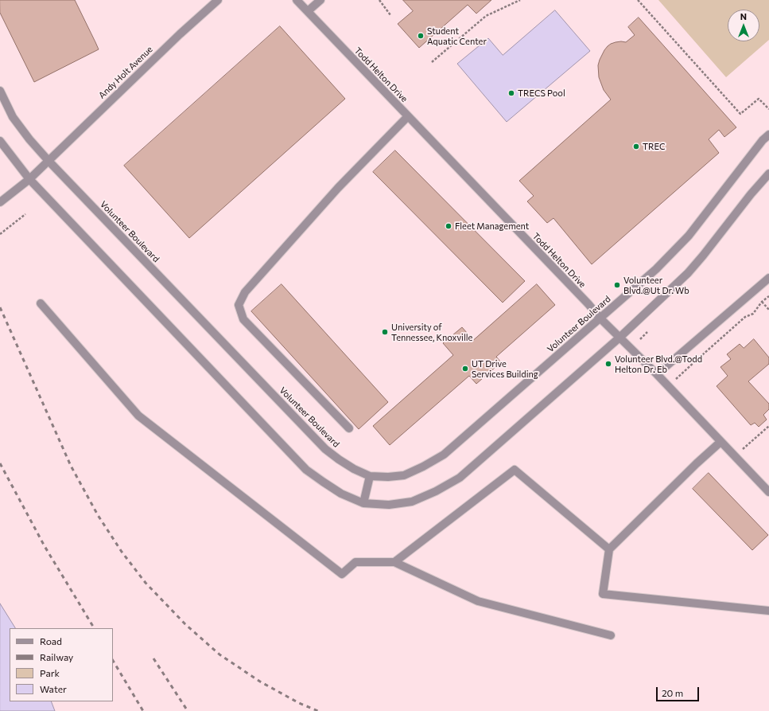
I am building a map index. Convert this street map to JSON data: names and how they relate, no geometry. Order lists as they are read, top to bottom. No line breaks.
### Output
{"streets":{"street":["Andy Holt Avenue","Todd Helton Drive","Volunteer Boulevard"]},"crossings":[["Andy Holt Avenue","Volunteer Boulevard"],["Todd Helton Drive","Volunteer Boulevard"]],"places":["Student Aquatic Center","TRECS Pool","TREC","Fleet Management","Volunteer Blvd.@Ut Dr. Wb","University of Tennessee, Knoxville","Volunteer Blvd.@Todd Helton Dr. Eb","UT Drive Services Building"],"legend":["Road","Railway","Park","Water"],"scale_bar":"20 m","north":"top"}
